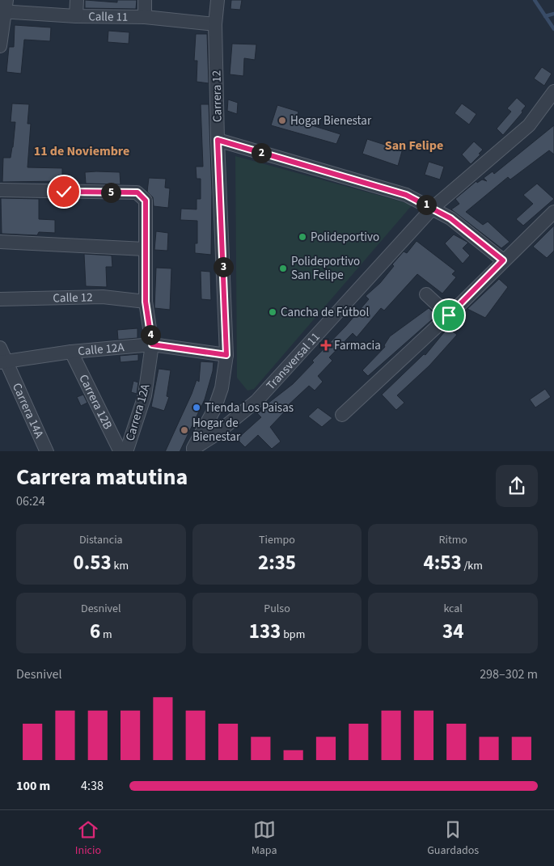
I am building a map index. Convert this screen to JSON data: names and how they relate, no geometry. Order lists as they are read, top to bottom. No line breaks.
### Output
{"streets":{"street":["Calle 11","Carrera 12","Calle 12","Calle 12A","Transversal 11","Carrera 12B","Carrera 14A","Carrera 12A"]},"crossings":[["Calle 11","Carrera 12"],["Carrera 12","Calle 12A"],["Carrera 12","Transversal 11"],["Calle 12","Carrera 12A"],["Calle 12A","Carrera 12B"],["Calle 12A","Carrera 14A"],["Calle 12A","Carrera 12A"]],"districts":["San Felipe","11 de Noviembre"],"places":{"other":["Hogar Bienestar","Polideportivo","Polideportivo San Felipe","Cancha de Fútbol","Tienda Los Paisas","Hogar de Bienestar"],"health":["Farmacia"]},"page":{"pins":["2","5","1","3","4"],"heading":["Carrera matutina","06:24"],"stats":[["Distancia","0.53 km"],["Tiempo","2:35"],["Ritmo","4:53 /km"],["Desnivel","6 m"],["Pulso","133 bpm"],["kcal","34"]],"chart":["Desnivel","298–302 m"],"list":[{"name":"100 m","note":"4:38"}],"tabs":["Inicio","Mapa","Guardados"]}}
